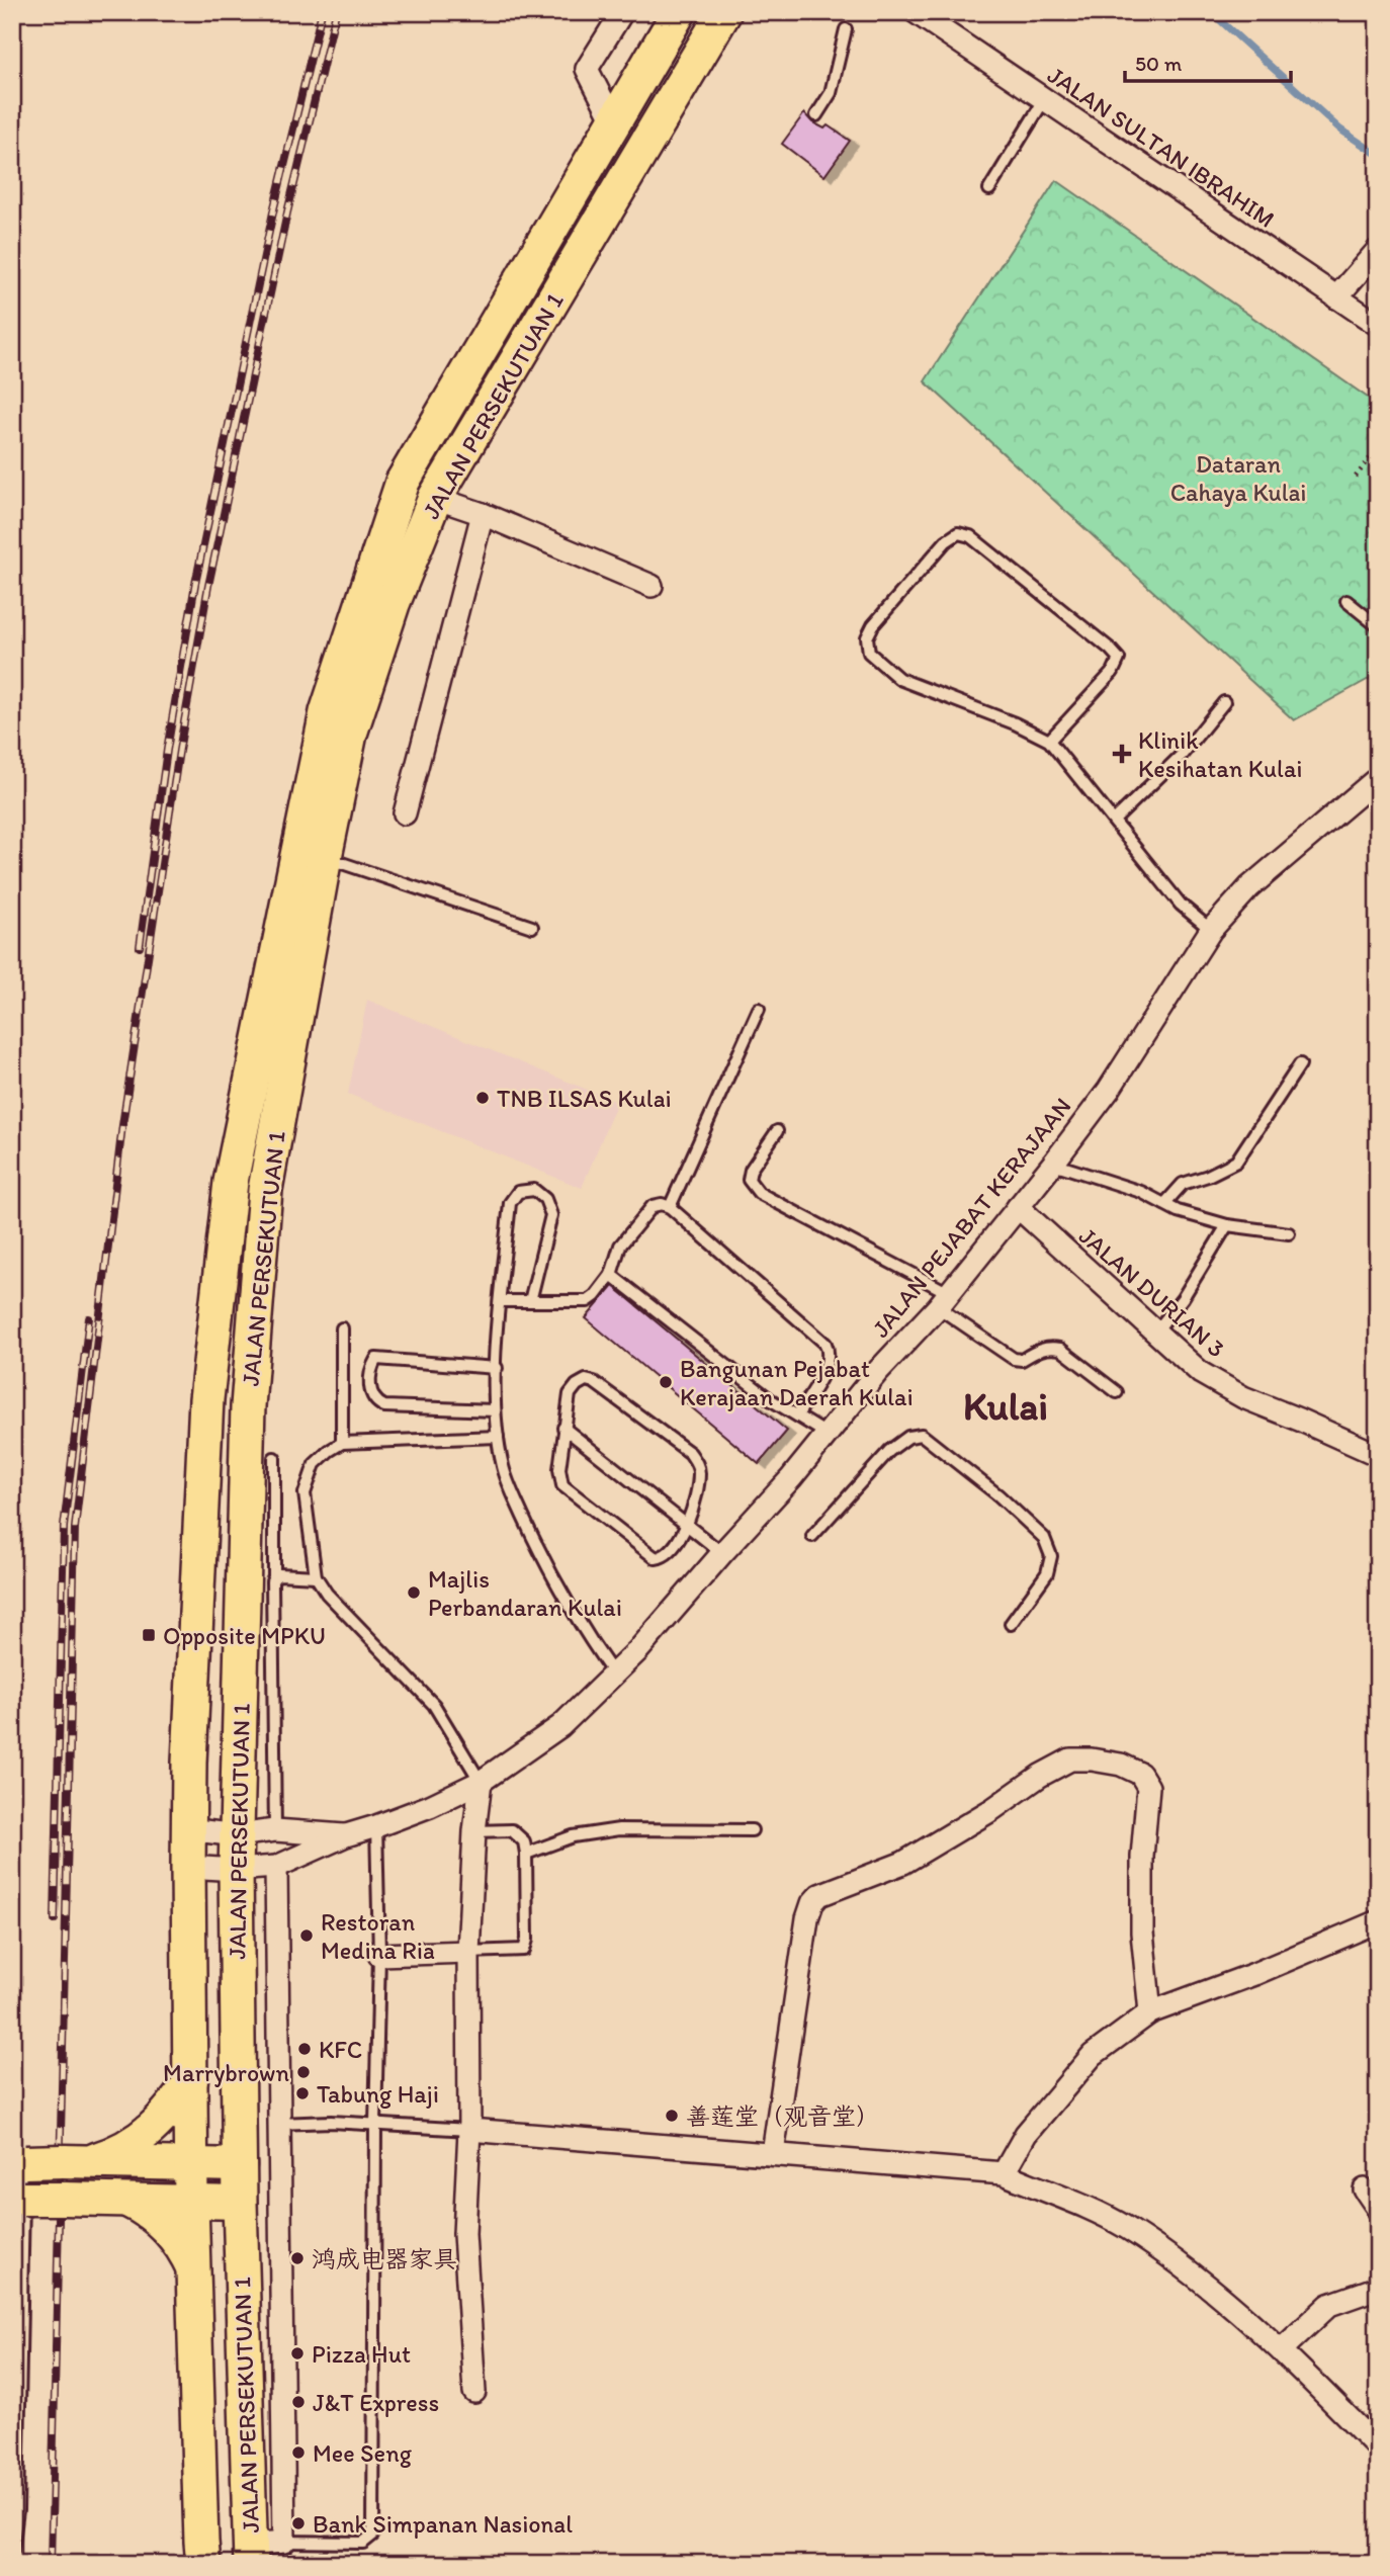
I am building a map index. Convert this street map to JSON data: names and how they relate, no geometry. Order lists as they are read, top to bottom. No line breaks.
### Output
{"streets":{"highway":["JALAN PERSEKUTUAN 1"],"street":["JALAN SULTAN IBRAHIM","JALAN PEJABAT KERAJAAN","JALAN DURIAN 3"]},"crossings":[["JALAN PERSEKUTUAN 1","JALAN PEJABAT KERAJAAN"],["JALAN PEJABAT KERAJAAN","JALAN DURIAN 3"]],"districts":["Kulai"],"parks":["Dataran Cahaya Kulai"],"places":{"health":["Klinik Kesihatan Kulai"],"other":["TNB ILSAS Kulai","Bangunan Pejabat Kerajaan Daerah Kulai","Majlis Perbandaran Kulai","Restoran Medina Ria","KFC","Marrybrown","Tabung Haji","善莲堂（观音堂）","鸿成电器家具","Pizza Hut","J&T Express","Mee Seng","Bank Simpanan Nasional"],"transit":["Opposite MPKU"]},"scale_bar":"50 m"}
